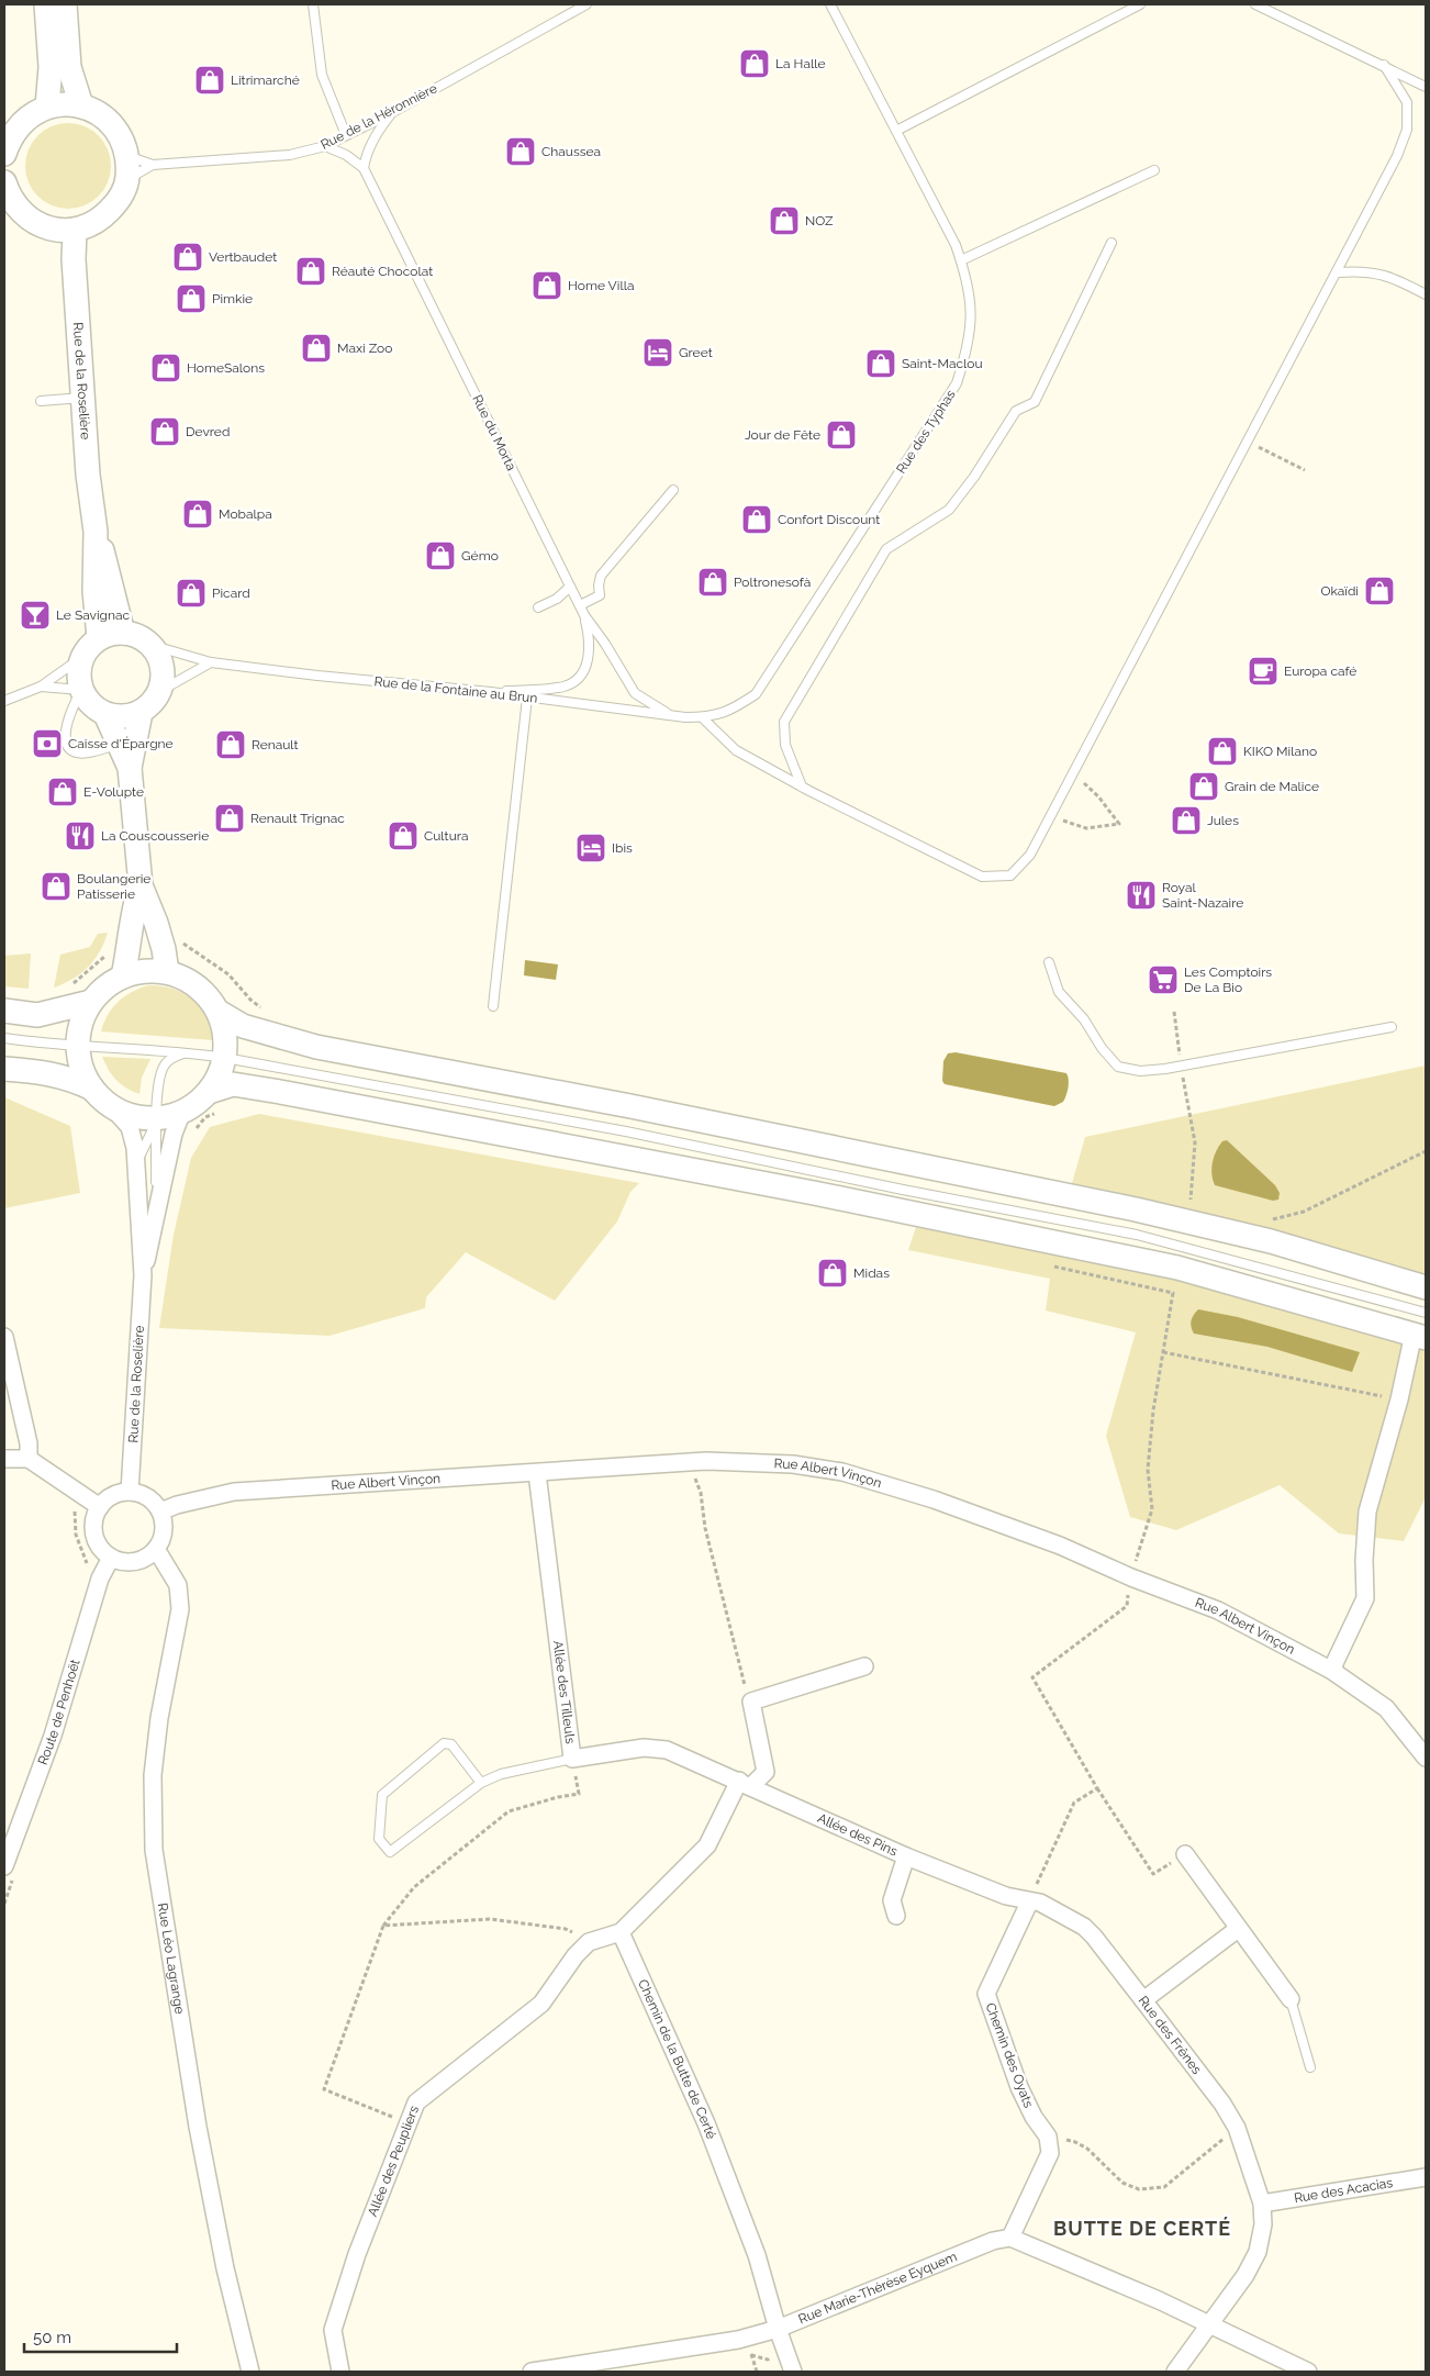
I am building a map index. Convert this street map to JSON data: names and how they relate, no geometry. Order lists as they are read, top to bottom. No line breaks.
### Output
{"streets":{"main road":["Rue de la Roselière"],"street":["Rue Albert Vinçon","Allée des Tilleuls","Route de Penhoët","Allée des Pins","Rue Léo Lagrange","Rue des Frênes","Chemin des Oyats","Chemin de la Butte de Certé","Allée des Peupliers","Rue des Acacias","Rue Marie-Thérèse Eyquem"],"lane":["Rue de la Héronnière","Rue des Typhas","Rue du Morta","Rue de la Fontaine au Brun"]},"crossings":[["Rue de la Héronnière","Rue du Morta"],["Rue de la Roselière","Rue de la Fontaine au Brun"],["Rue de la Roselière","Rue Albert Vinçon"],["Rue de la Roselière","Route de Penhoët"],["Rue de la Roselière","Rue Léo Lagrange"],["Rue des Typhas","Rue de la Fontaine au Brun"],["Rue du Morta","Rue de la Fontaine au Brun"],["Rue Albert Vinçon","Allée des Tilleuls"],["Rue Albert Vinçon","Route de Penhoët"],["Rue Albert Vinçon","Rue Léo Lagrange"],["Allée des Tilleuls","Allée des Pins"],["Route de Penhoët","Rue Léo Lagrange"],["Allée des Pins","Rue des Frênes"],["Rue des Frênes","Chemin des Oyats"],["Rue des Frênes","Rue des Acacias"],["Chemin de la Butte de Certé","Rue Marie-Thérèse Eyquem"]],"districts":["BUTTE DE CERTÉ"],"places":{"shop":["La Halle","Litrimarché","Chaussea","NOZ","Vertbaudet","Réauté Chocolat","Home Villa","Pimkie","Maxi Zoo","Saint-Maclou","HomeSalons","Devred","Jour de Fête","Mobalpa","Confort Discount","Gémo","Poltronesofà","Okaïdi","Picard","Renault","KIKO Milano","Grain de Malice","E-Volupte","Renault Trignac","Jules","Cultura","Boulangerie Patisserie","Midas"],"hotel":["Greet","Ibis"],"bar":["Le Savignac"],"cafe":["Europa café"],"bank":["Caisse d'Épargne"],"restaurant":["La Couscousserie","Royal Saint-Nazaire"],"supermarket":["Les Comptoirs De La Bio"]},"scale_bar":"50 m"}
